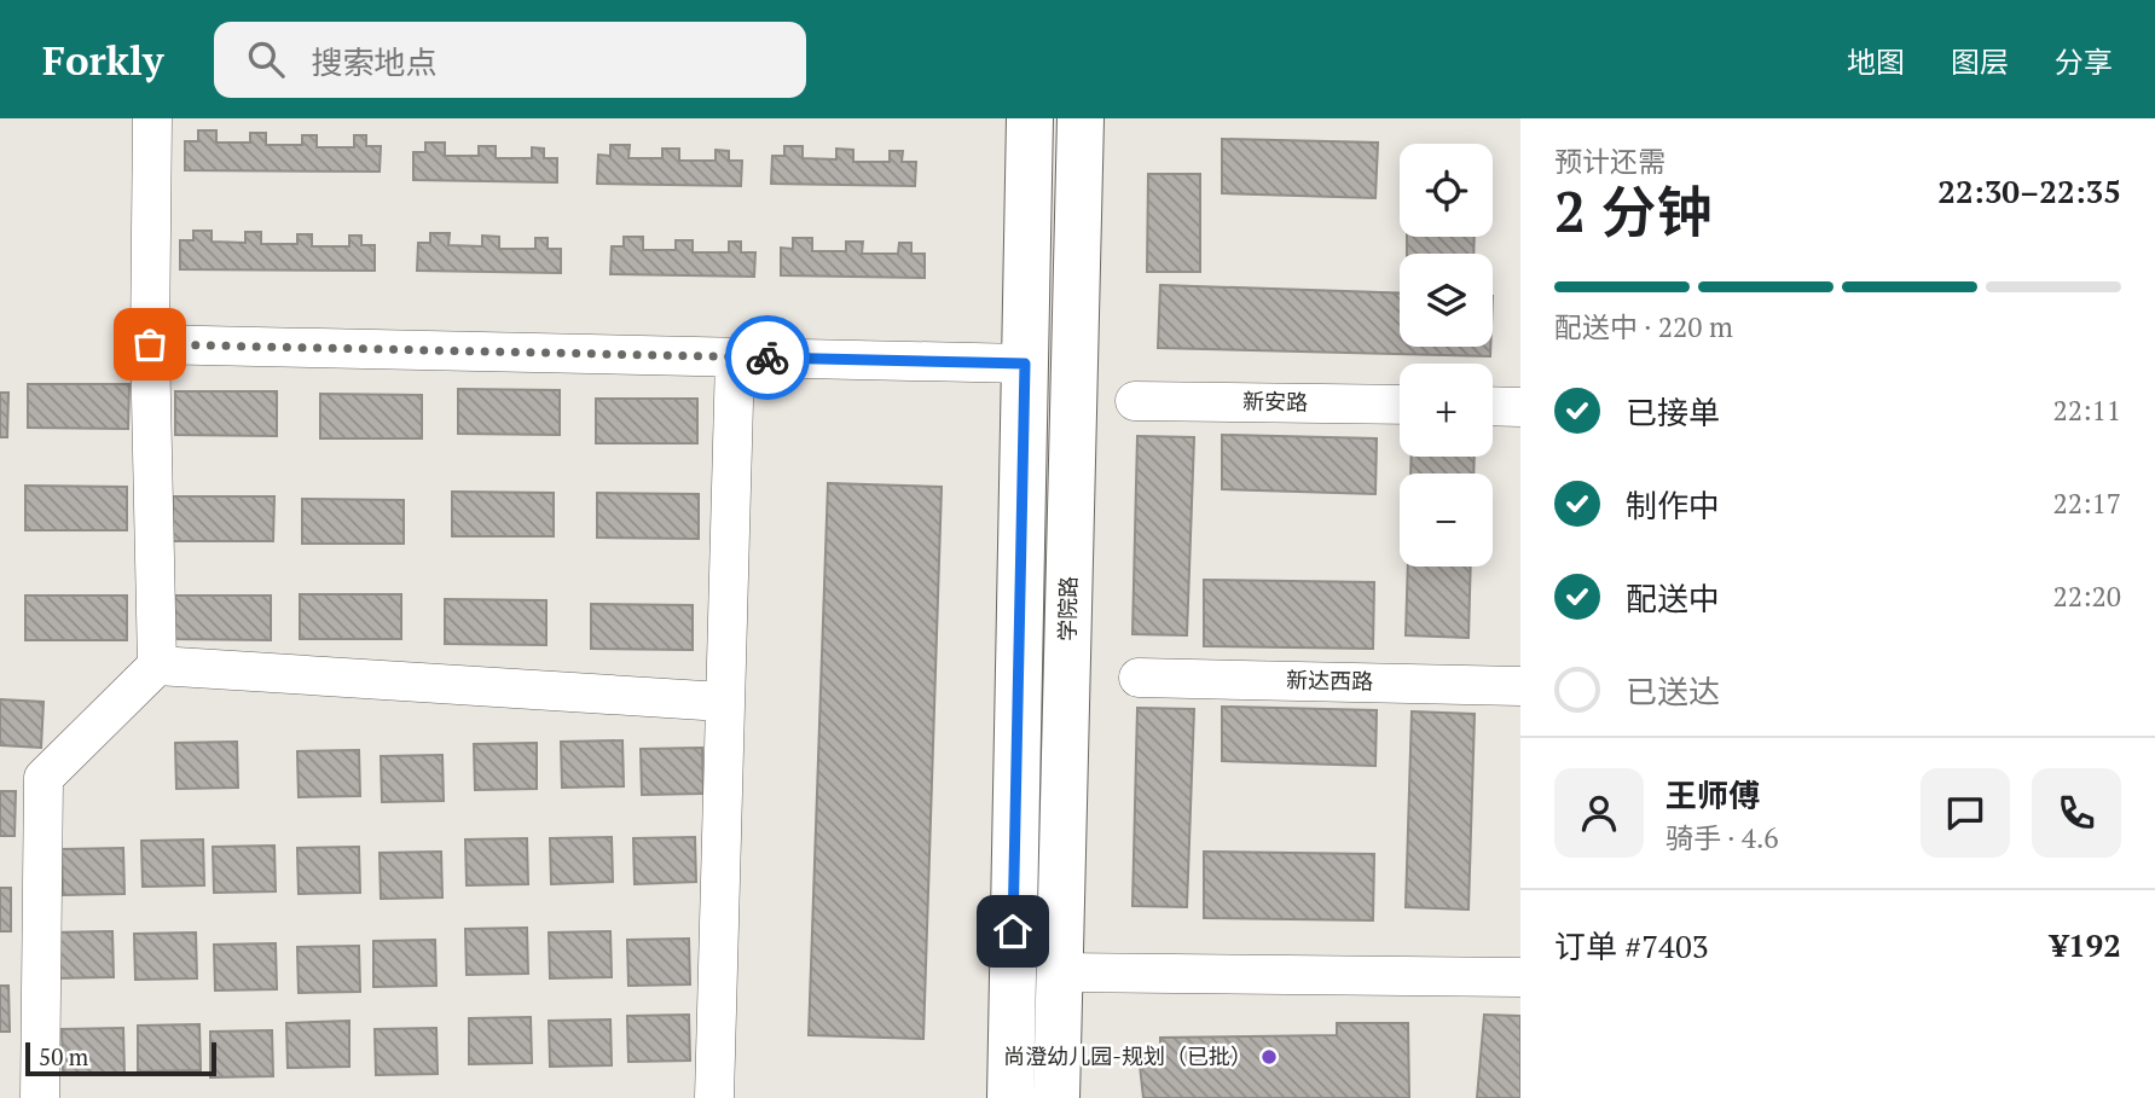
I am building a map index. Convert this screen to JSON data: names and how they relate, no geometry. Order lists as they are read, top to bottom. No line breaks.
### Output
{"streets":{"main road":["学院路"],"street":["新安路","新达西路"]},"places":["尚澄幼儿园-规划（已批）"],"scale_bar":"50 m","page":{"header":"Forkly","search":"搜索地点","nav":["地图","图层","分享"],"heading":["2 分钟","预计还需","22:30–22:35"],"panel":["王师傅","骑手 · 4.6","订单 #7403","¥192"],"map_buttons":["+","−"],"bar":"配送中 · 220 m","list":[["已接单","22:11"],["制作中","22:17"],["配送中","22:20"],"已送达"],"scale":"50 m"}}
